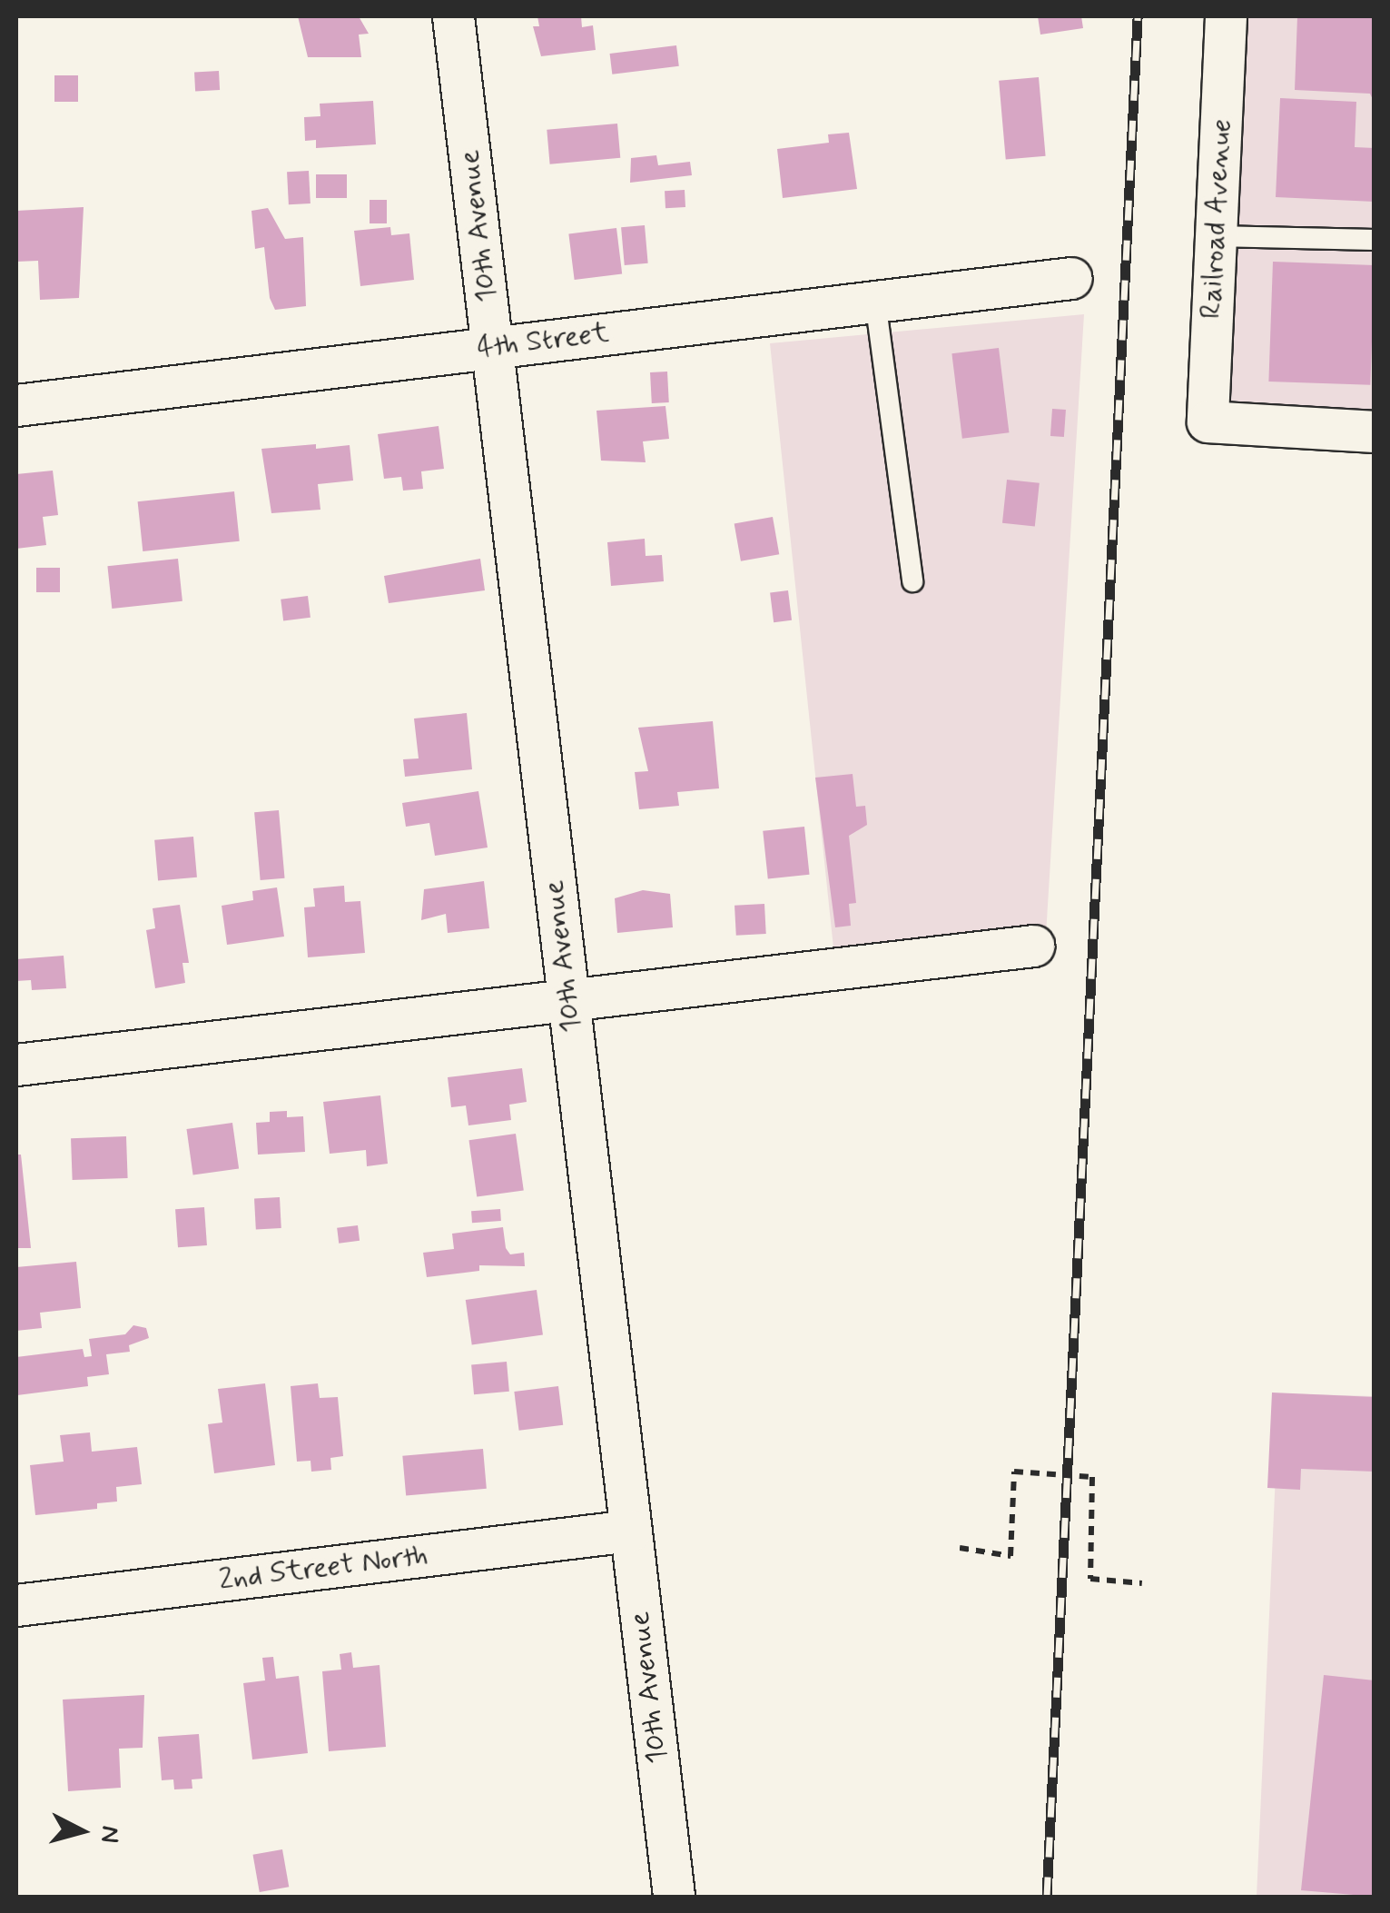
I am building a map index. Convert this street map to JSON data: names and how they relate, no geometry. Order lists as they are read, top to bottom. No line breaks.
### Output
{"streets":{"street":["Railroad Avenue","10th Avenue","4th Street","2nd Street North"]},"crossings":[["10th Avenue","4th Street"],["10th Avenue","2nd Street North"]],"north":"right"}
